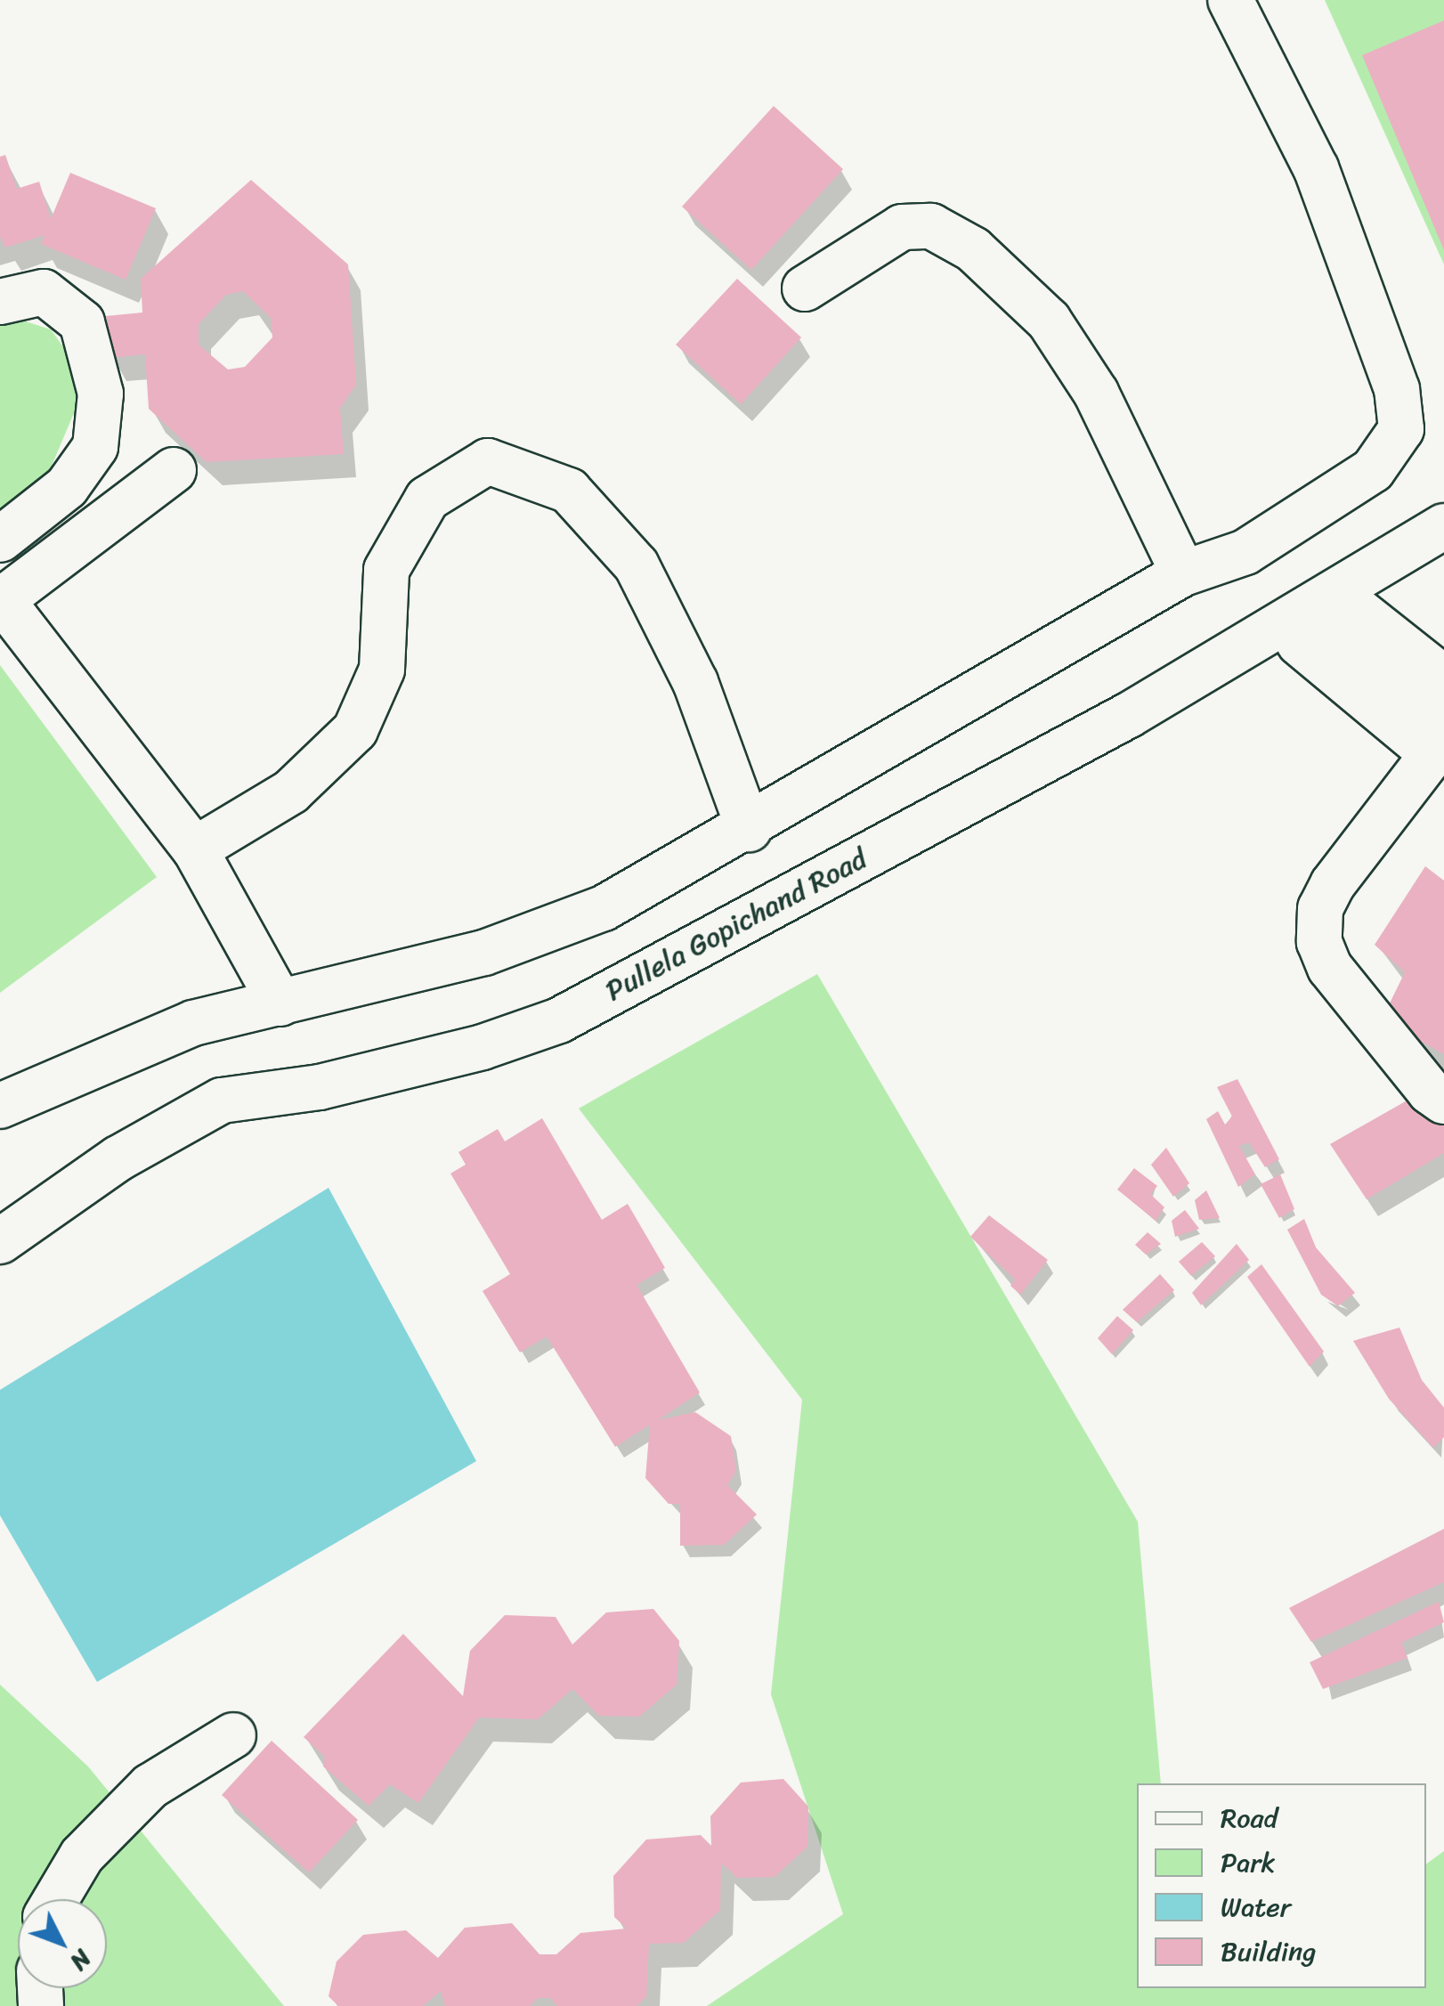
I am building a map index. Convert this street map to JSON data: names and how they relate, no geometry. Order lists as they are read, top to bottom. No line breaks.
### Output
{"streets":{"street":["Pullela Gopichand Road"]},"legend":["Road","Park","Water","Building"],"north":"bottom right"}
